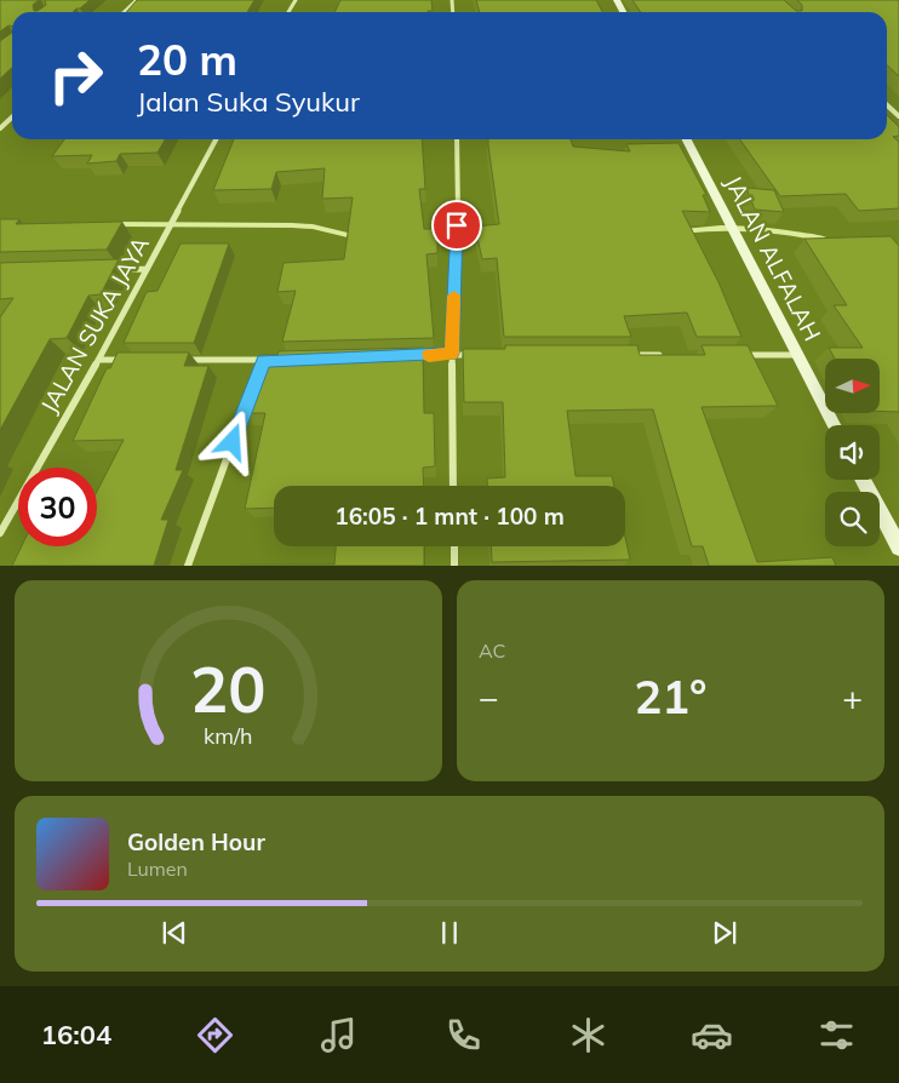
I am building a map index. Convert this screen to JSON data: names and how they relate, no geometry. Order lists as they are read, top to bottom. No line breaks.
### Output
{"streets":{"street":["JALAN ALFALAH","JALAN SUKA JAYA"]},"north":"right","page":{"turn":["20 m","Jalan Suka Syukur"],"limit":"30","trip":"16:05 · 1 mnt · 100 m","tile":"AC","heat":["−","21°","+"],"song":["Golden Hour","Lumen"],"tabs":"16:04","gauge":["20","km/h"]}}
